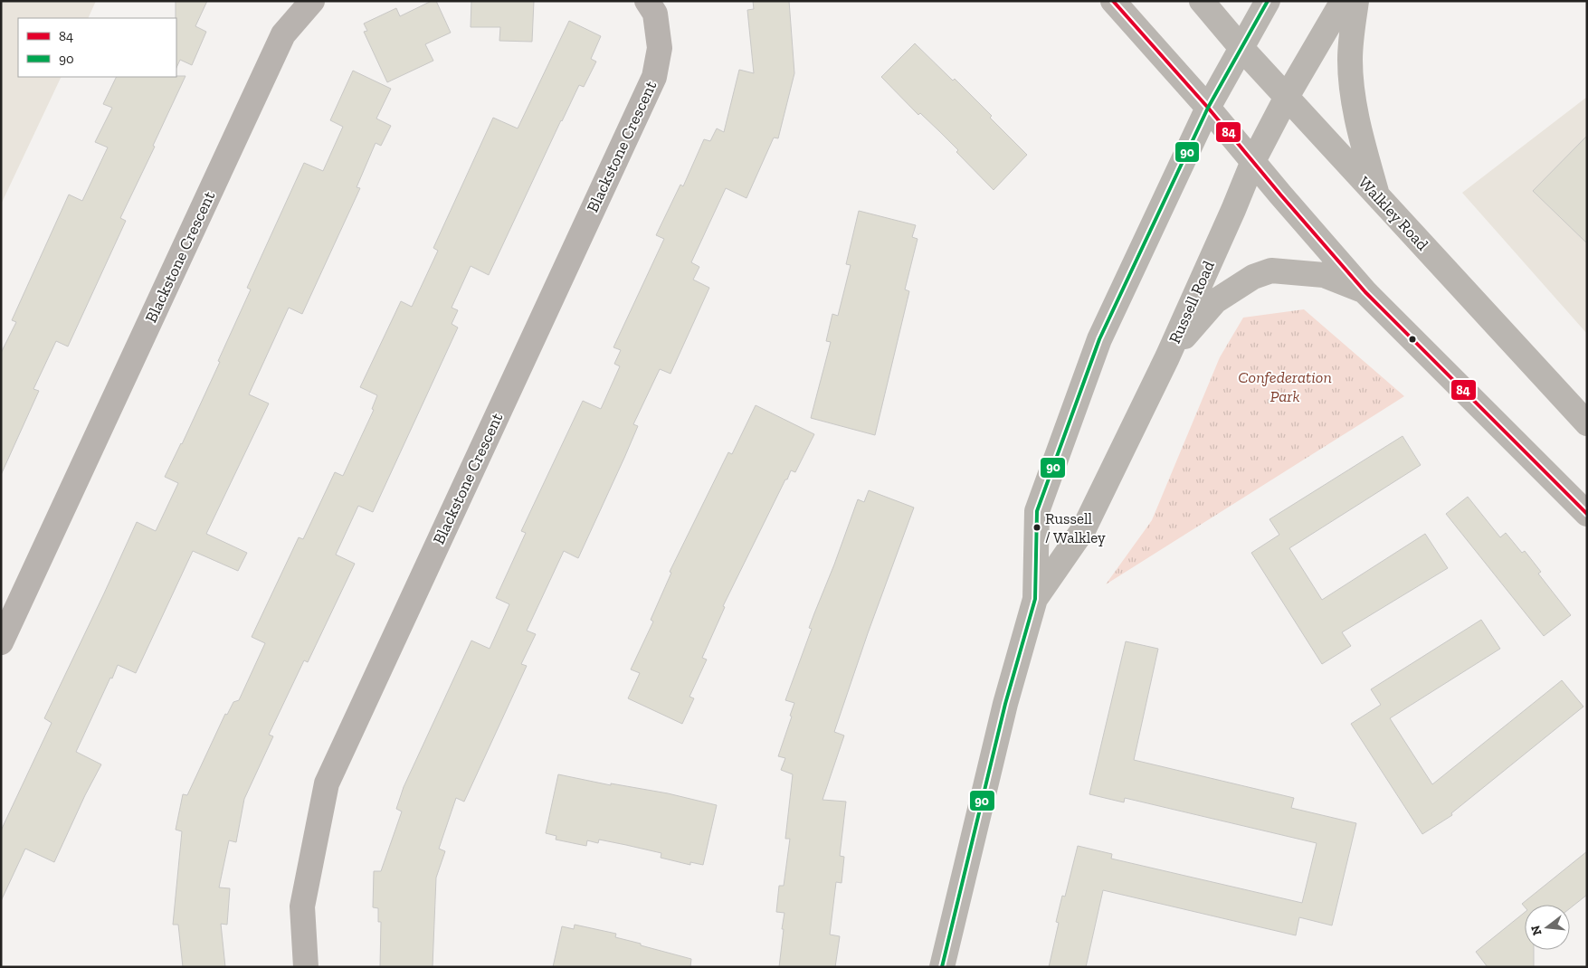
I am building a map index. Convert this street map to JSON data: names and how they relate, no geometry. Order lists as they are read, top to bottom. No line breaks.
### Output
{"streets":{"main road":["Walkley Road","Russell Road"],"street":["Blackstone Crescent"]},"crossings":[["Walkley Road","Russell Road"]],"parks":["Confederation Park"],"places":["Russell / Walkley"],"lines":["transit line 84","transit line 90"],"legend":["84","90"],"north":"left"}
